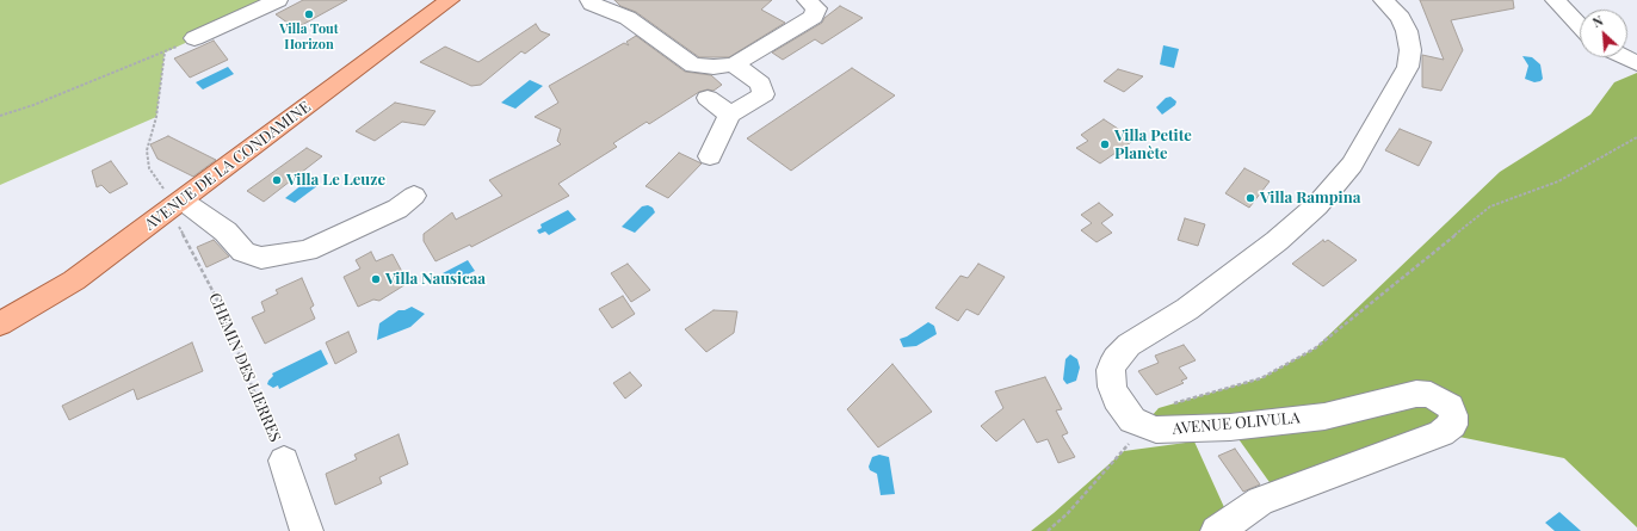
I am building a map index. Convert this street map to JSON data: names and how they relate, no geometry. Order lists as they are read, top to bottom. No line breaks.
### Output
{"streets":{"main road":["AVENUE DE LA CONDAMINE"],"street":["CHEMIN DES LIERRES","AVENUE OLIVULA"]},"crossings":[["AVENUE DE LA CONDAMINE","CHEMIN DES LIERRES"]],"places":["Villa Tout Horizon","Villa Petite Planète","Villa Le Leuze","Villa Rampina","Villa Nausicaa"],"north":"top left"}
